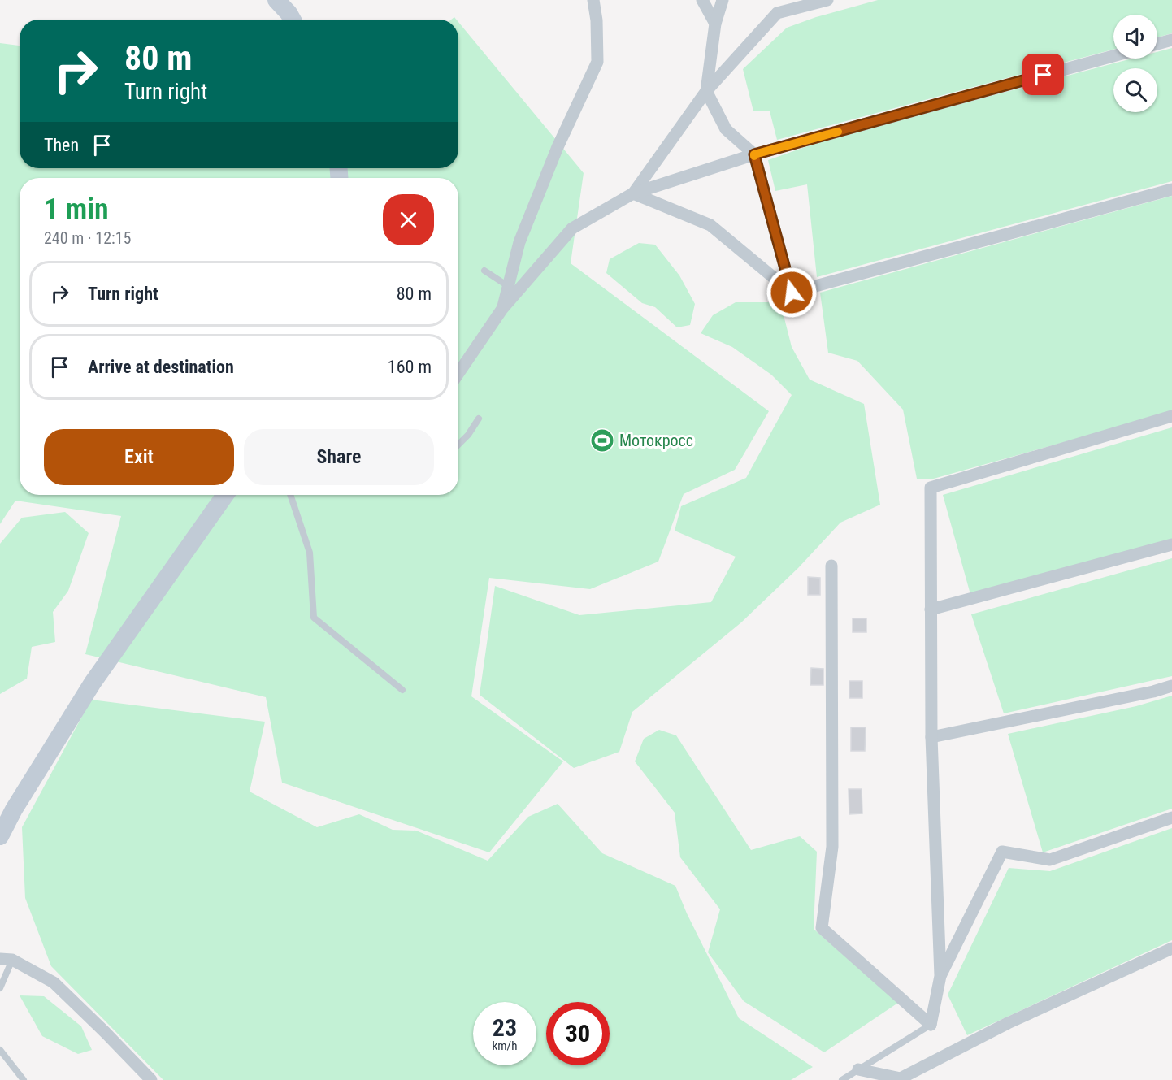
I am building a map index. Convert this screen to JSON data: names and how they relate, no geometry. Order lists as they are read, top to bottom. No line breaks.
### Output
{"places":{"sports":["Мотокросс"]},"page":{"turn":["80 m","Turn right"],"then":"Then","heading":["1 min","240 m · 12:15"],"list":[{"name":"Turn right","value":"80 m"},{"name":"Arrive at destination","value":"160 m"}],"buttons":["Exit","Share"],"speed":"23 km/h","limit":"30"}}
